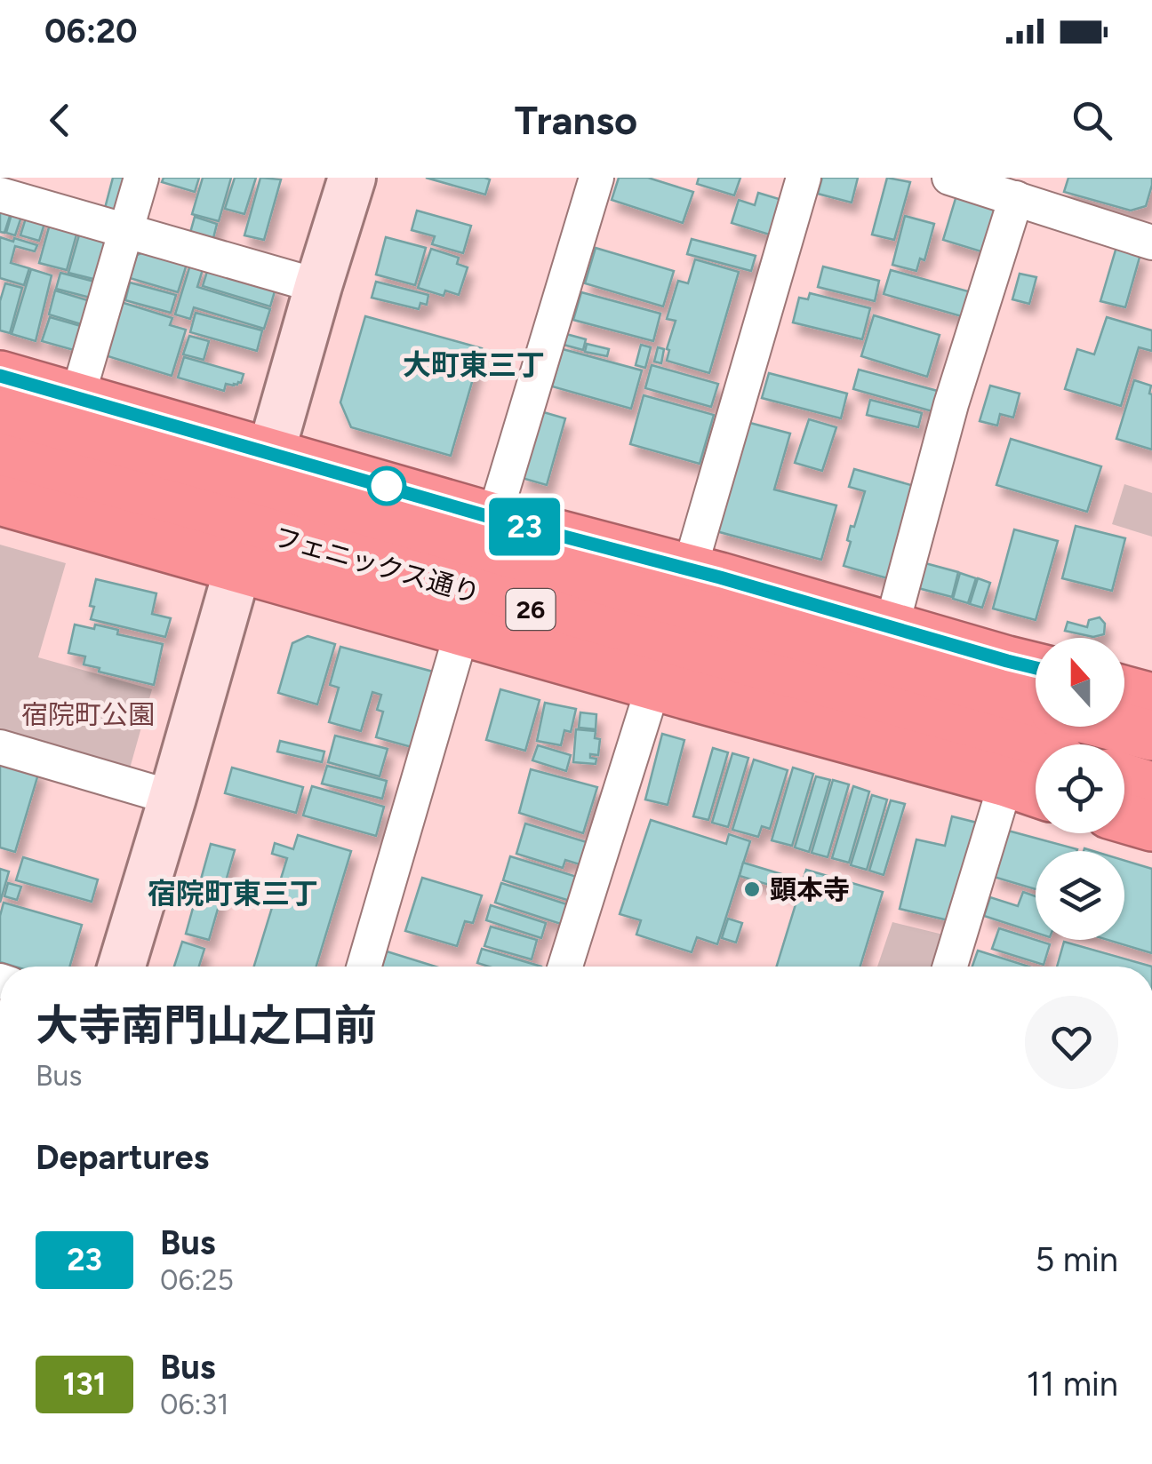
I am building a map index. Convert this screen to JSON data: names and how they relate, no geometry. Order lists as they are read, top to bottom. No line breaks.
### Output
{"streets":{"highway":["フェニックス通り","26"]},"crossings":[["フェニックス通り","26"]],"districts":["大町東三丁","宿院町東三丁"],"parks":["宿院町公園"],"places":["顕本寺"],"lines":["bus line 23"],"north":"top","page":{"status":"06:20","header":"Transo","on_map":"23","heading":[["大寺南門山之口前","Bus"],"Departures"],"list":[{"mark":"23","name":"Bus","note":"06:25","value":"5 min"},{"mark":"131","name":"Bus","note":"06:31","value":"11 min"}]}}
